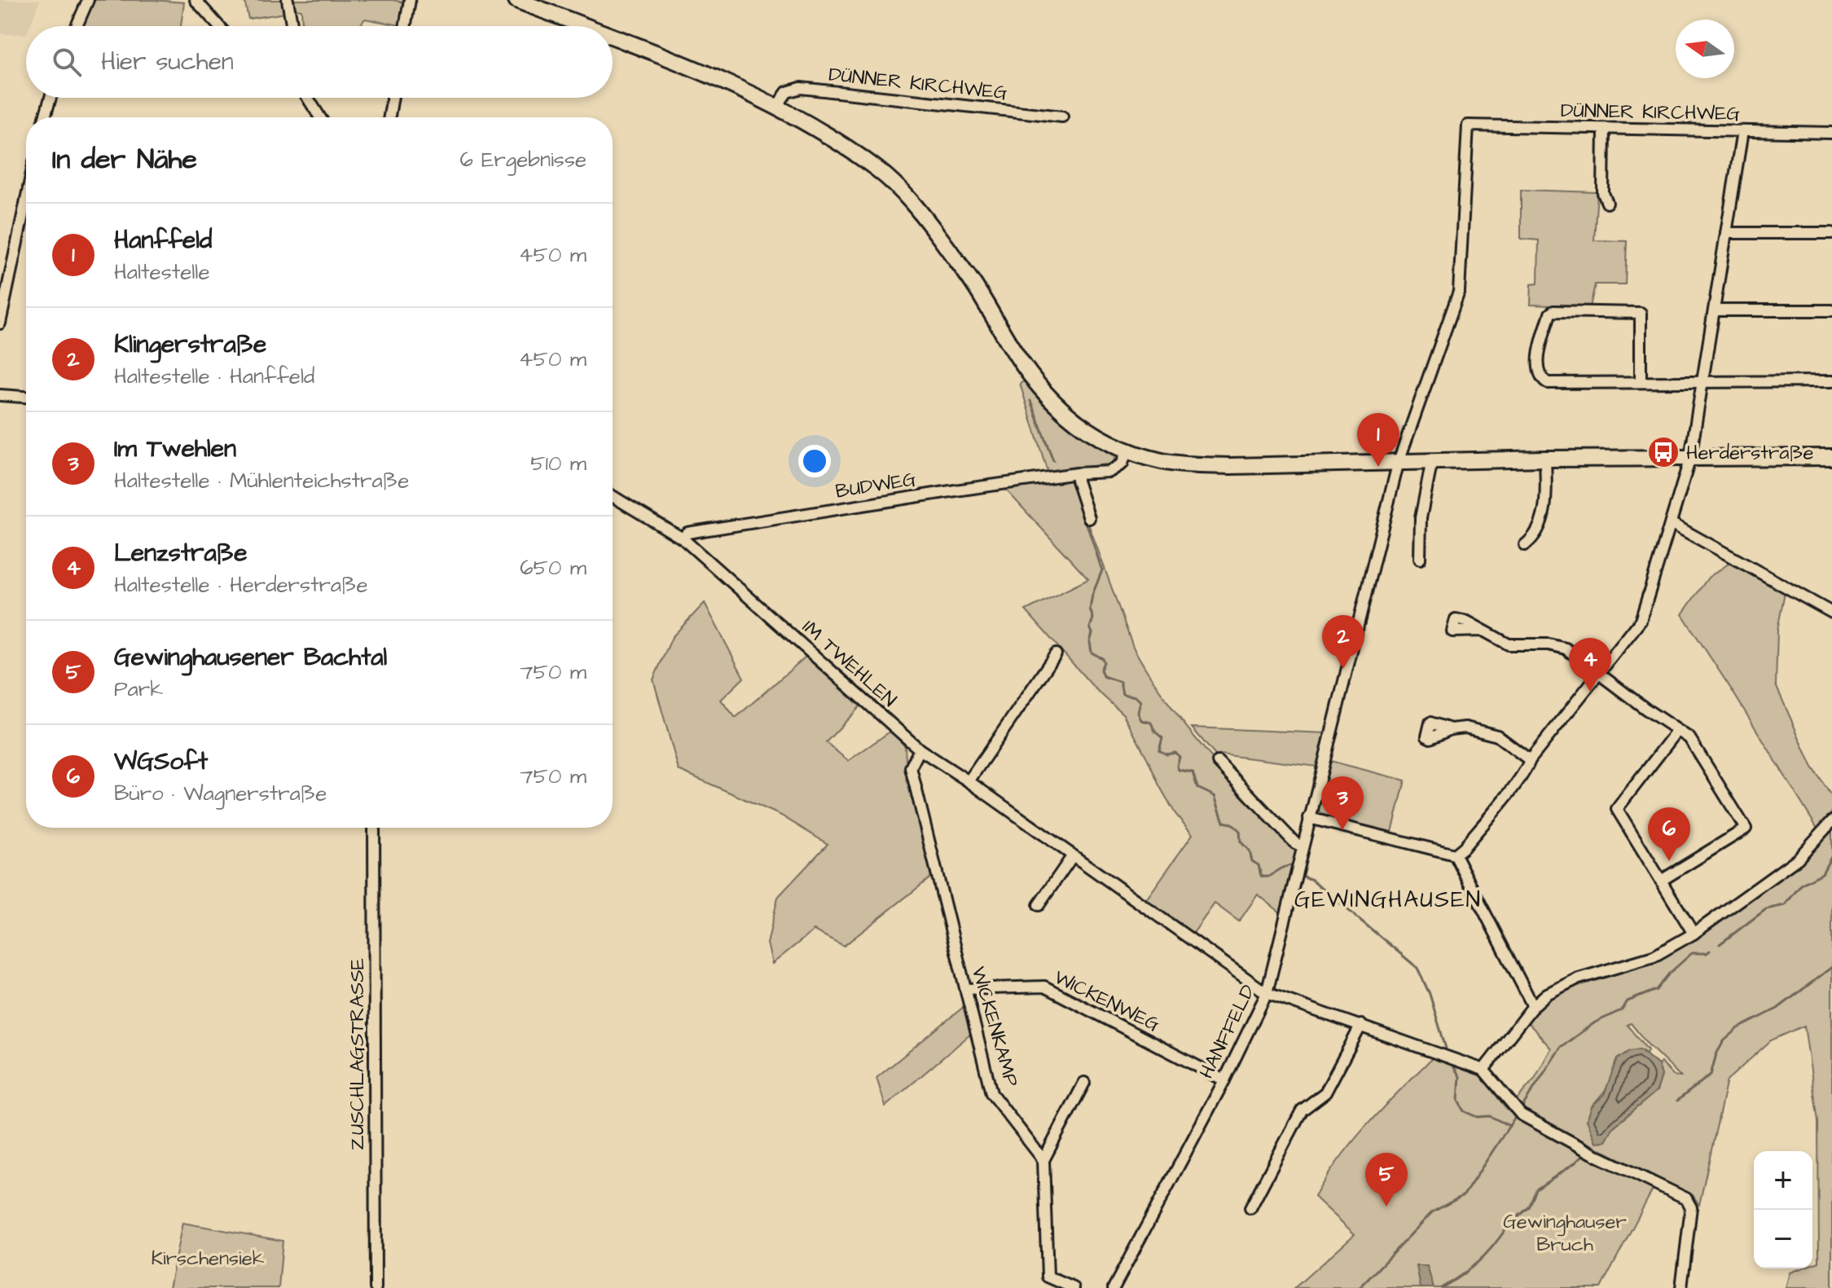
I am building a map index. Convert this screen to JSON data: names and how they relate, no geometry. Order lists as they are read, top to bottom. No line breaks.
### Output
{"streets":{"street":["DÜNNER KIRCHWEG","BUDWEG","IM TWEHLEN","WICKENWEG","WICKENKAMP","HANFFELD","ZUSCHLAGSTRASSE"]},"crossings":[["DÜNNER KIRCHWEG","HANFFELD"],["BUDWEG","IM TWEHLEN"],["IM TWEHLEN","WICKENKAMP"],["IM TWEHLEN","HANFFELD"],["WICKENWEG","WICKENKAMP"],["WICKENWEG","HANFFELD"]],"districts":["GEWINGHAUSEN"],"parks":["Gewinghauser Bruch","Kirschensiek"],"places":{"bus stop":["Herderstraße"]},"north":"left","page":{"search":"Hier suchen","heading":["In der Nähe","6 Ergebnisse"],"list":[{"mark":"1","name":"Hanffeld","note":"Haltestelle","value":"450 m"},{"mark":"2","name":"Klingerstraße","note":"Haltestelle · Hanffeld","value":"450 m"},{"mark":"3","name":"Im Twehlen","note":"Haltestelle · Mühlenteichstraße","value":"510 m"},{"mark":"4","name":"Lenzstraße","note":"Haltestelle · Herderstraße","value":"650 m"},{"mark":"5","name":"Gewinghausener Bachtal","note":"Park","value":"750 m"},{"mark":"6","name":"WGSoft","note":"Büro · Wagnerstraße","value":"750 m"}],"pins":["1","2","4","3","6","5"],"map_buttons":["+","−"]}}
